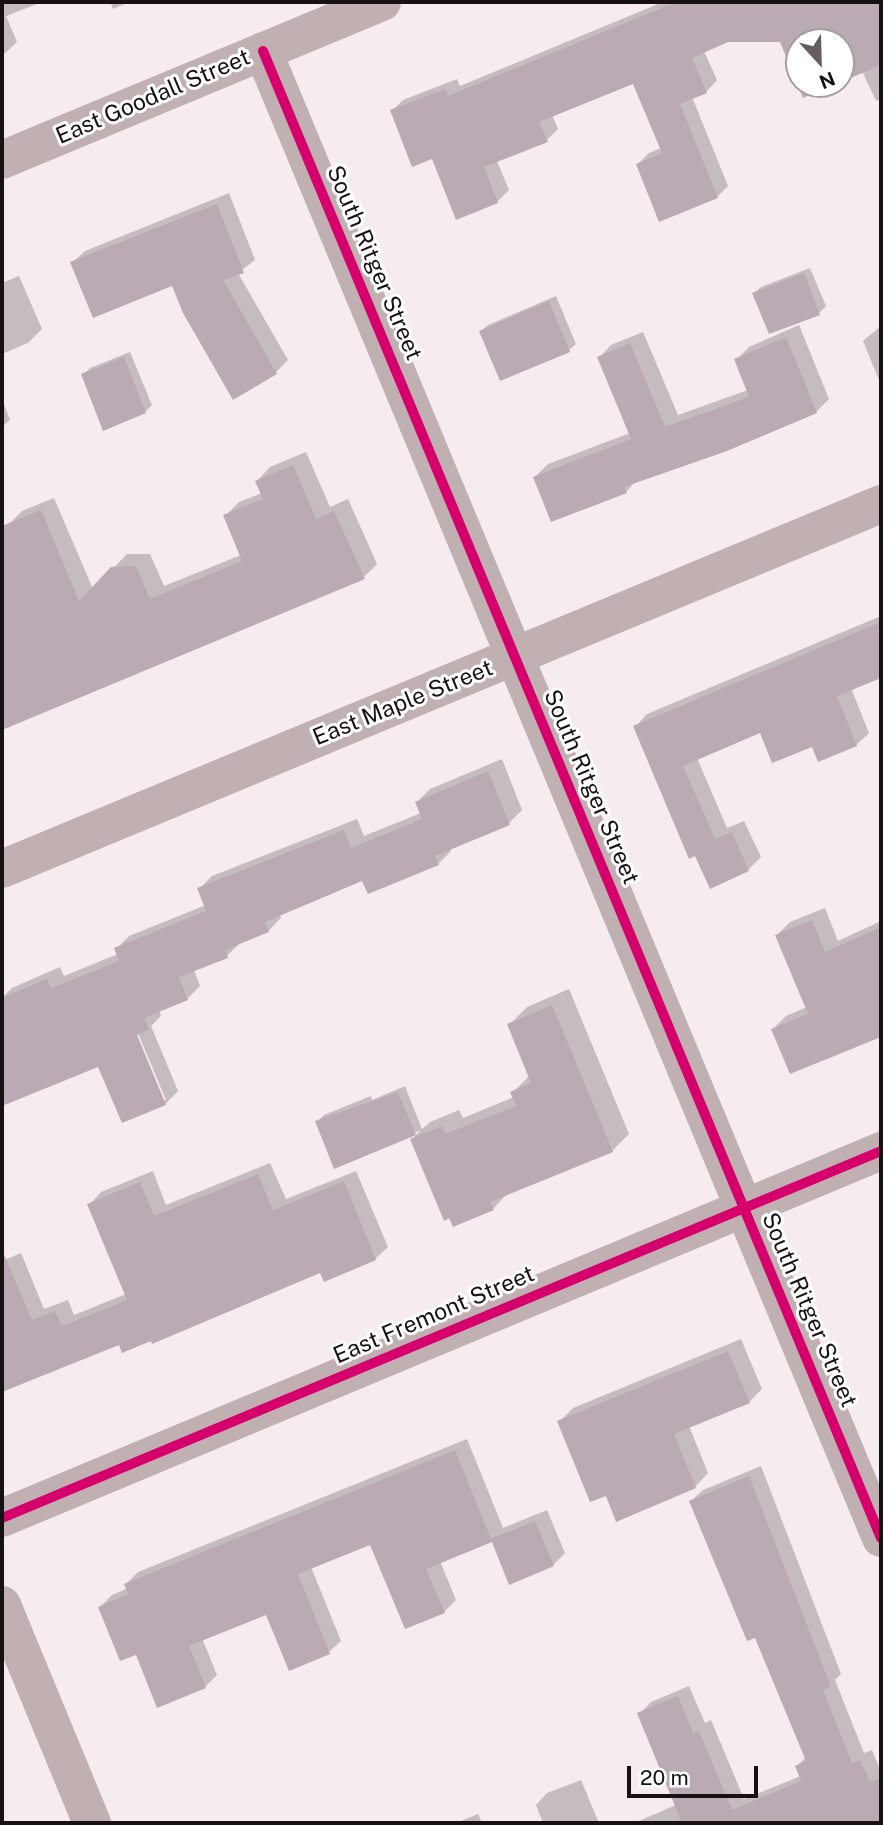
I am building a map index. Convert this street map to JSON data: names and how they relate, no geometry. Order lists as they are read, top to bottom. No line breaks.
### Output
{"streets":{"street":["East Goodall Street","South Ritger Street","East Maple Street","East Fremont Street"]},"crossings":[["East Goodall Street","South Ritger Street"],["South Ritger Street","East Maple Street"],["South Ritger Street","East Fremont Street"]],"scale_bar":"20 m","north":"bottom"}
